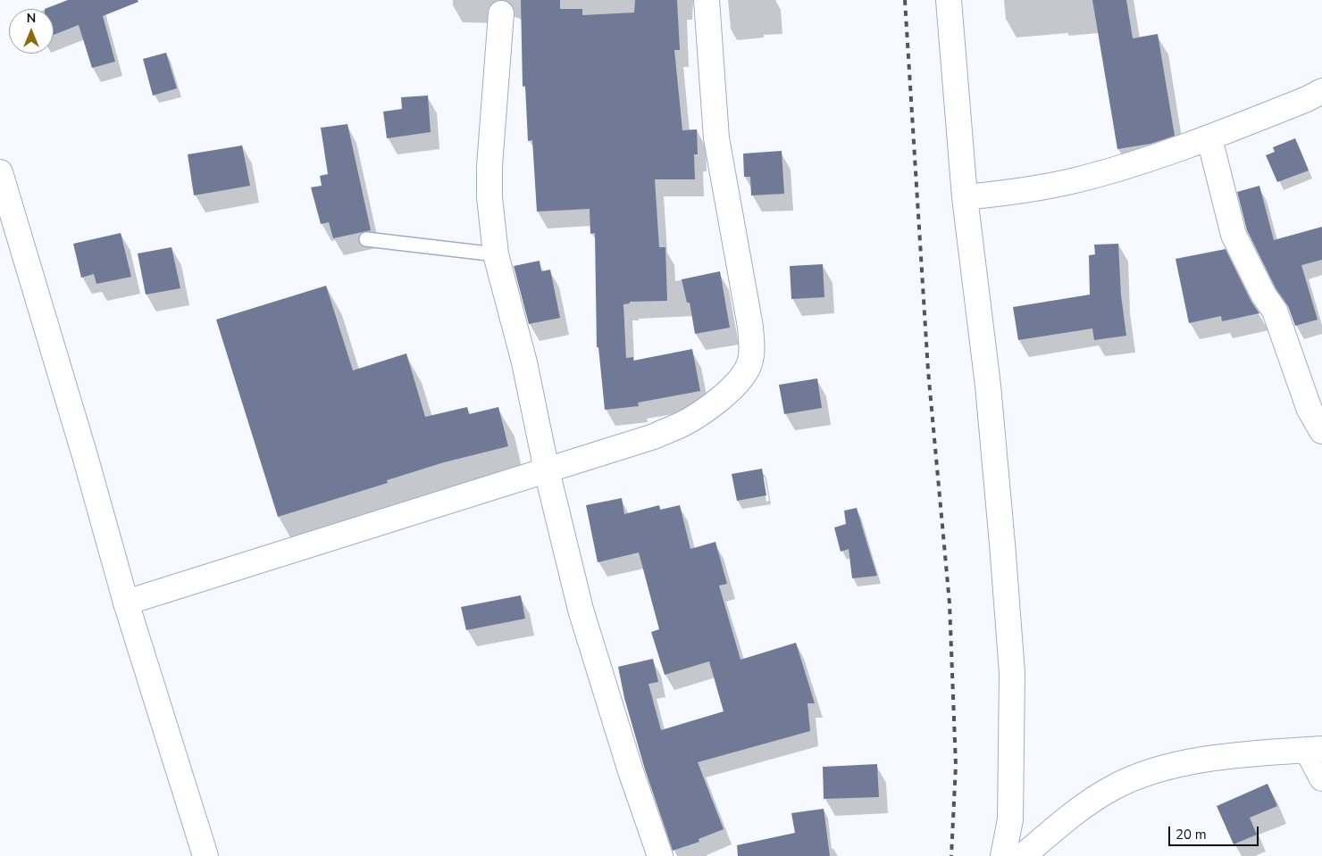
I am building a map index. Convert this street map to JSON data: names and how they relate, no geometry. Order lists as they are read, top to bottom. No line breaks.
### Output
{"scale_bar":"20 m","north":"top"}
